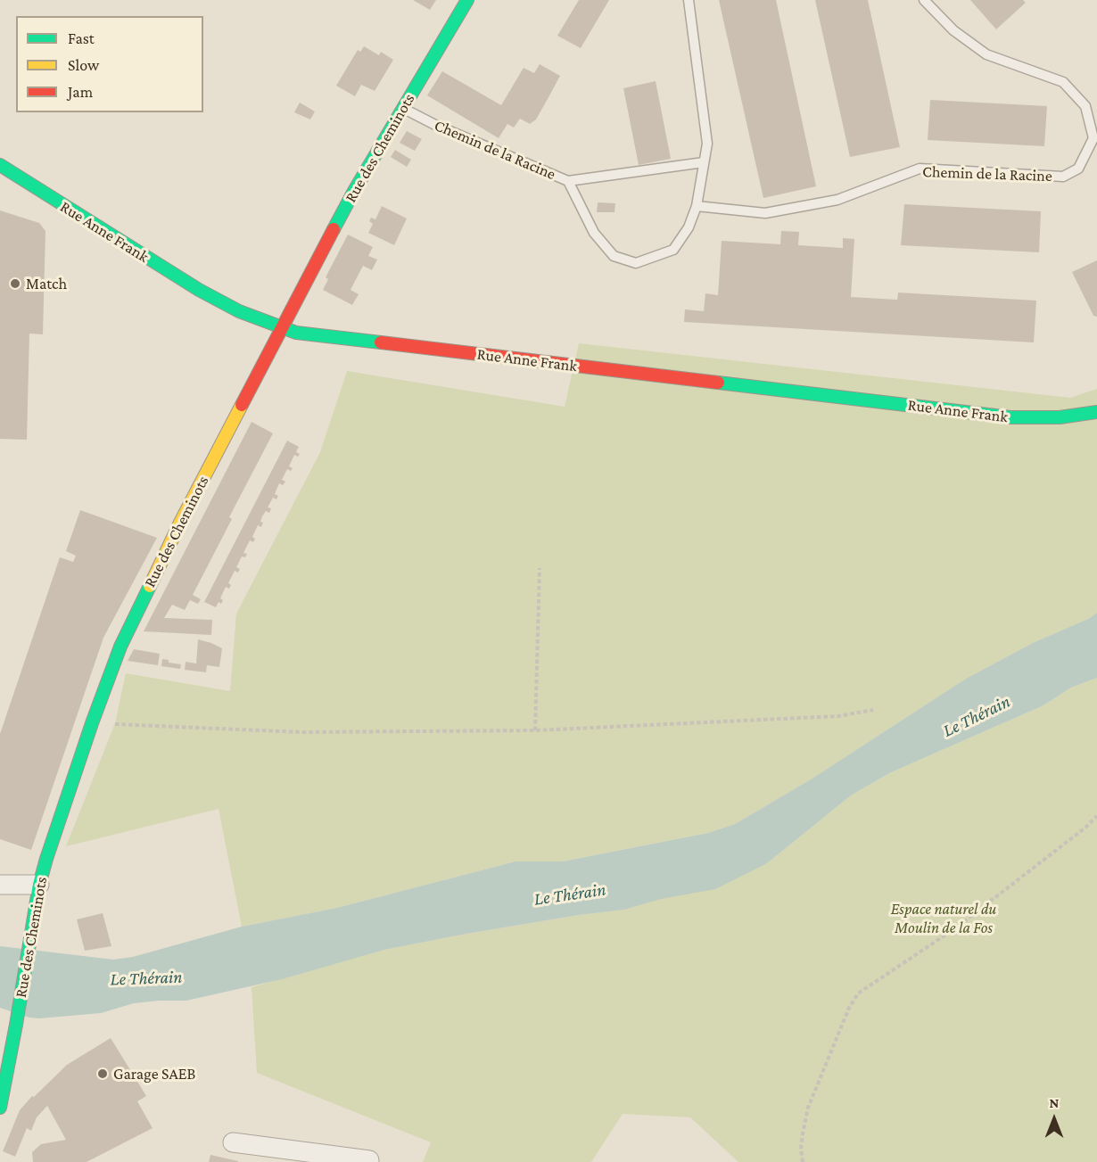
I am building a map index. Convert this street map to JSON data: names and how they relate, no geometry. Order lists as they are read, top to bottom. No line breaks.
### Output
{"streets":{"street":["Rue des Cheminots","Rue Anne Frank"],"lane":["Chemin de la Racine"]},"crossings":[["Rue des Cheminots","Chemin de la Racine"],["Rue des Cheminots","Rue Anne Frank"]],"water":["Le Thérain"],"parks":["Espace naturel du Moulin de la Fos"],"places":["Match","Garage SAEB"],"legend":["Fast","Slow","Jam"],"north":"top"}
